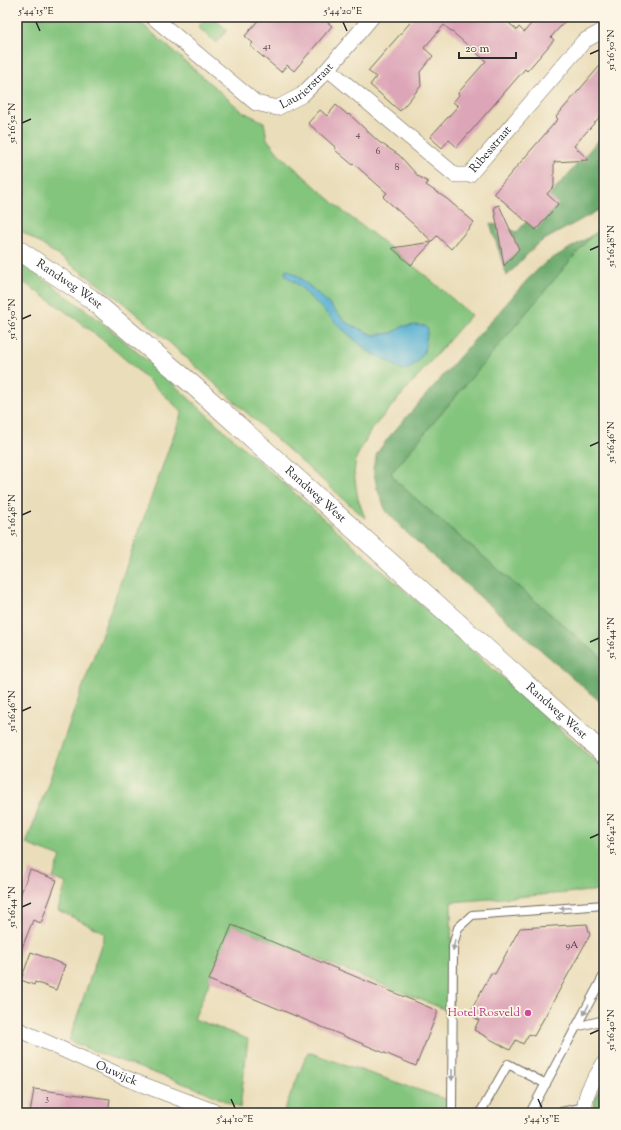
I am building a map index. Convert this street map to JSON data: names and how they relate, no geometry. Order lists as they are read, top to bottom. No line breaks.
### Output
{"streets":{"street":["Laurierstraat","Ribesstraat","Randweg West","Ouwijck"]},"crossings":[["Laurierstraat","Ribesstraat"]],"places":["Hotel Rosveld"],"house_numbers":["41","4","6","8","9A","3"],"scale_bar":"20 m","coordinates":["5°44'15\"E","5°44'20\"E","51°16'50\"N","51°16'52\"N","51°16'48\"N","51°16'46\"N","51°16'44\"N","51°16'42\"N","51°16'40\"N","5°44'10\"E"]}
